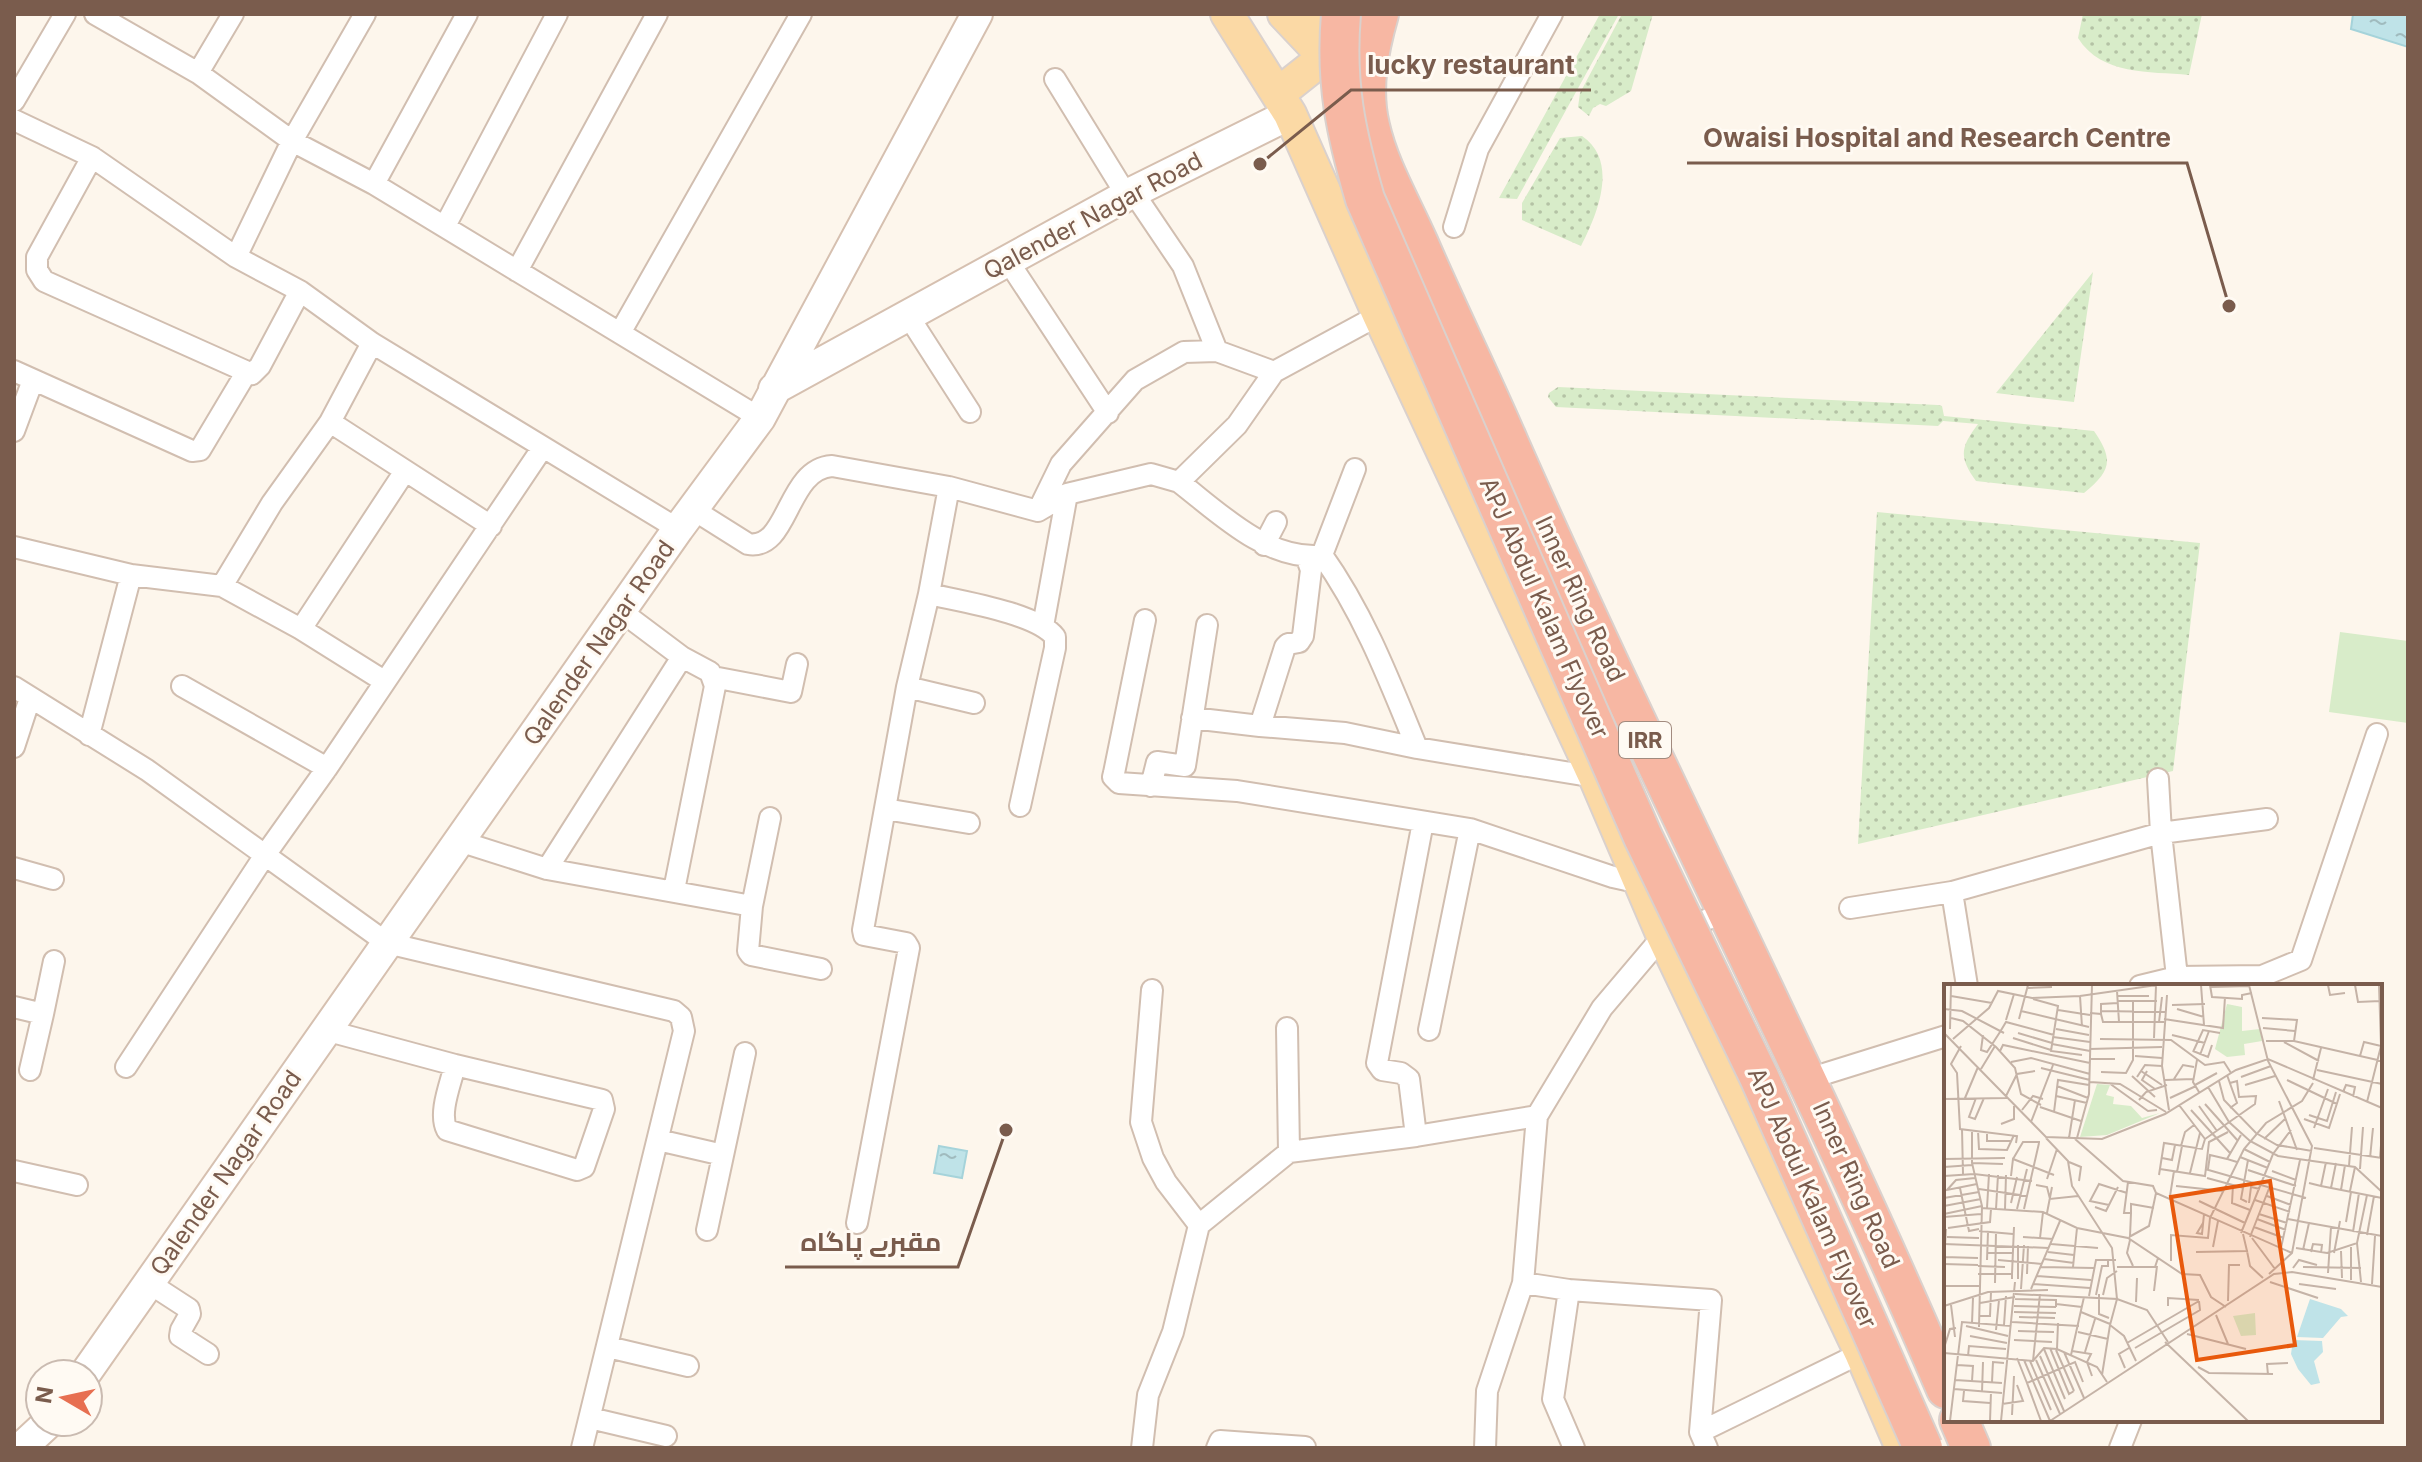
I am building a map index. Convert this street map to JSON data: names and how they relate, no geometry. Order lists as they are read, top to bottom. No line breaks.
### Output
{"streets":{"highway":["Inner Ring Road","APJ Abdul Kalam Flyover","IRR"],"street":["Qalender Nagar Road"]},"crossings":[["Qalender Nagar Road","IRR"]],"places":["lucky restaurant","Owaisi Hospital and Research Centre","مقبرے پاگاہ"],"north":"left"}
